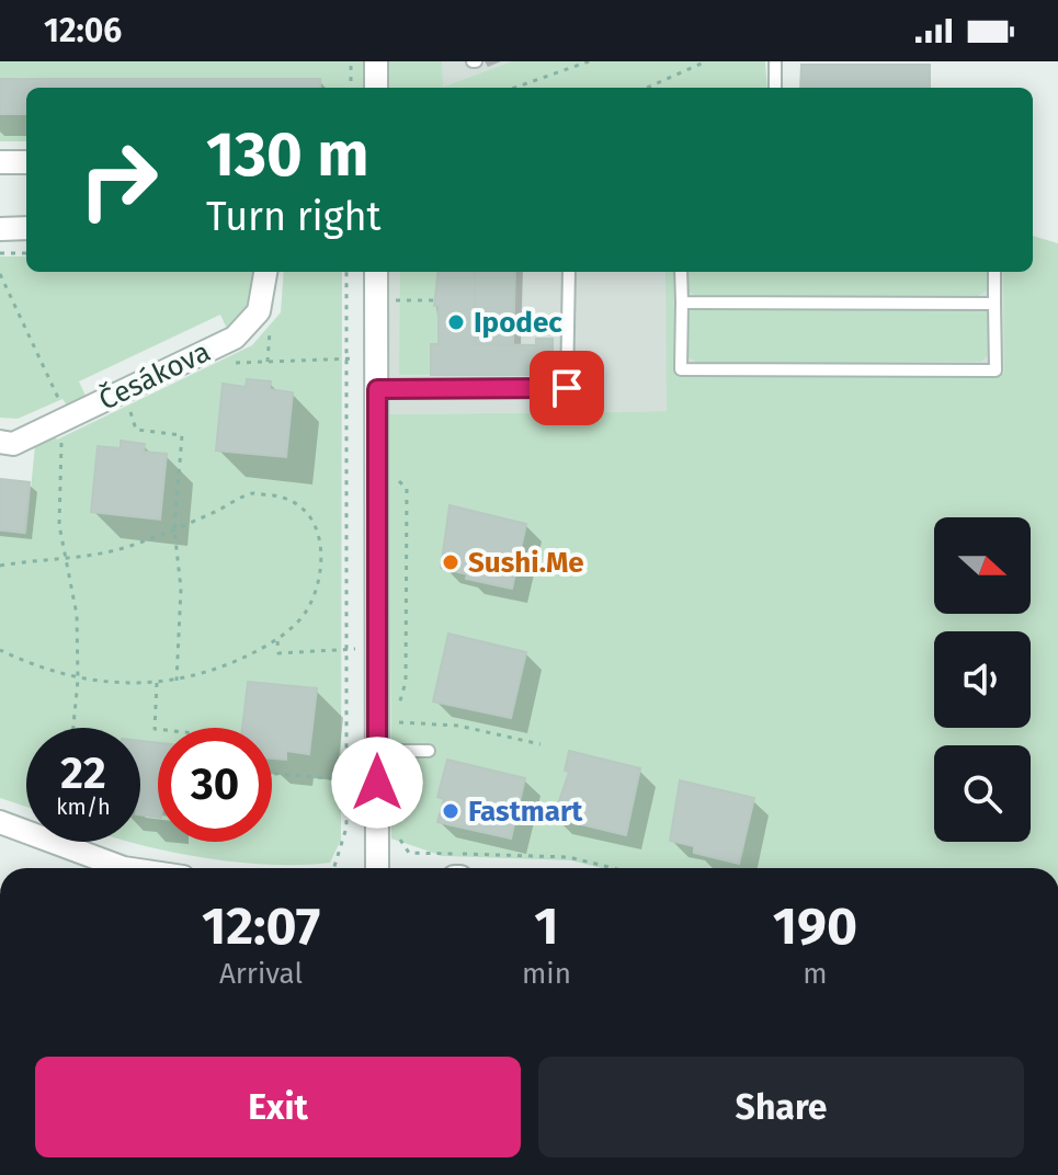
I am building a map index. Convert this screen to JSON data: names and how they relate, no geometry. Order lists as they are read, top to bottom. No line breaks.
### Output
{"streets":{"street":["Česákova"]},"places":["Ipodec","Sushi.Me","Fastmart"],"north":"right","page":{"status":"12:06","turn":["130 m","Turn right"],"speed":"22 km/h","limit":"30","eta":["12:07","Arrival","1","min","190","m"],"buttons":["Exit","Share"]}}
